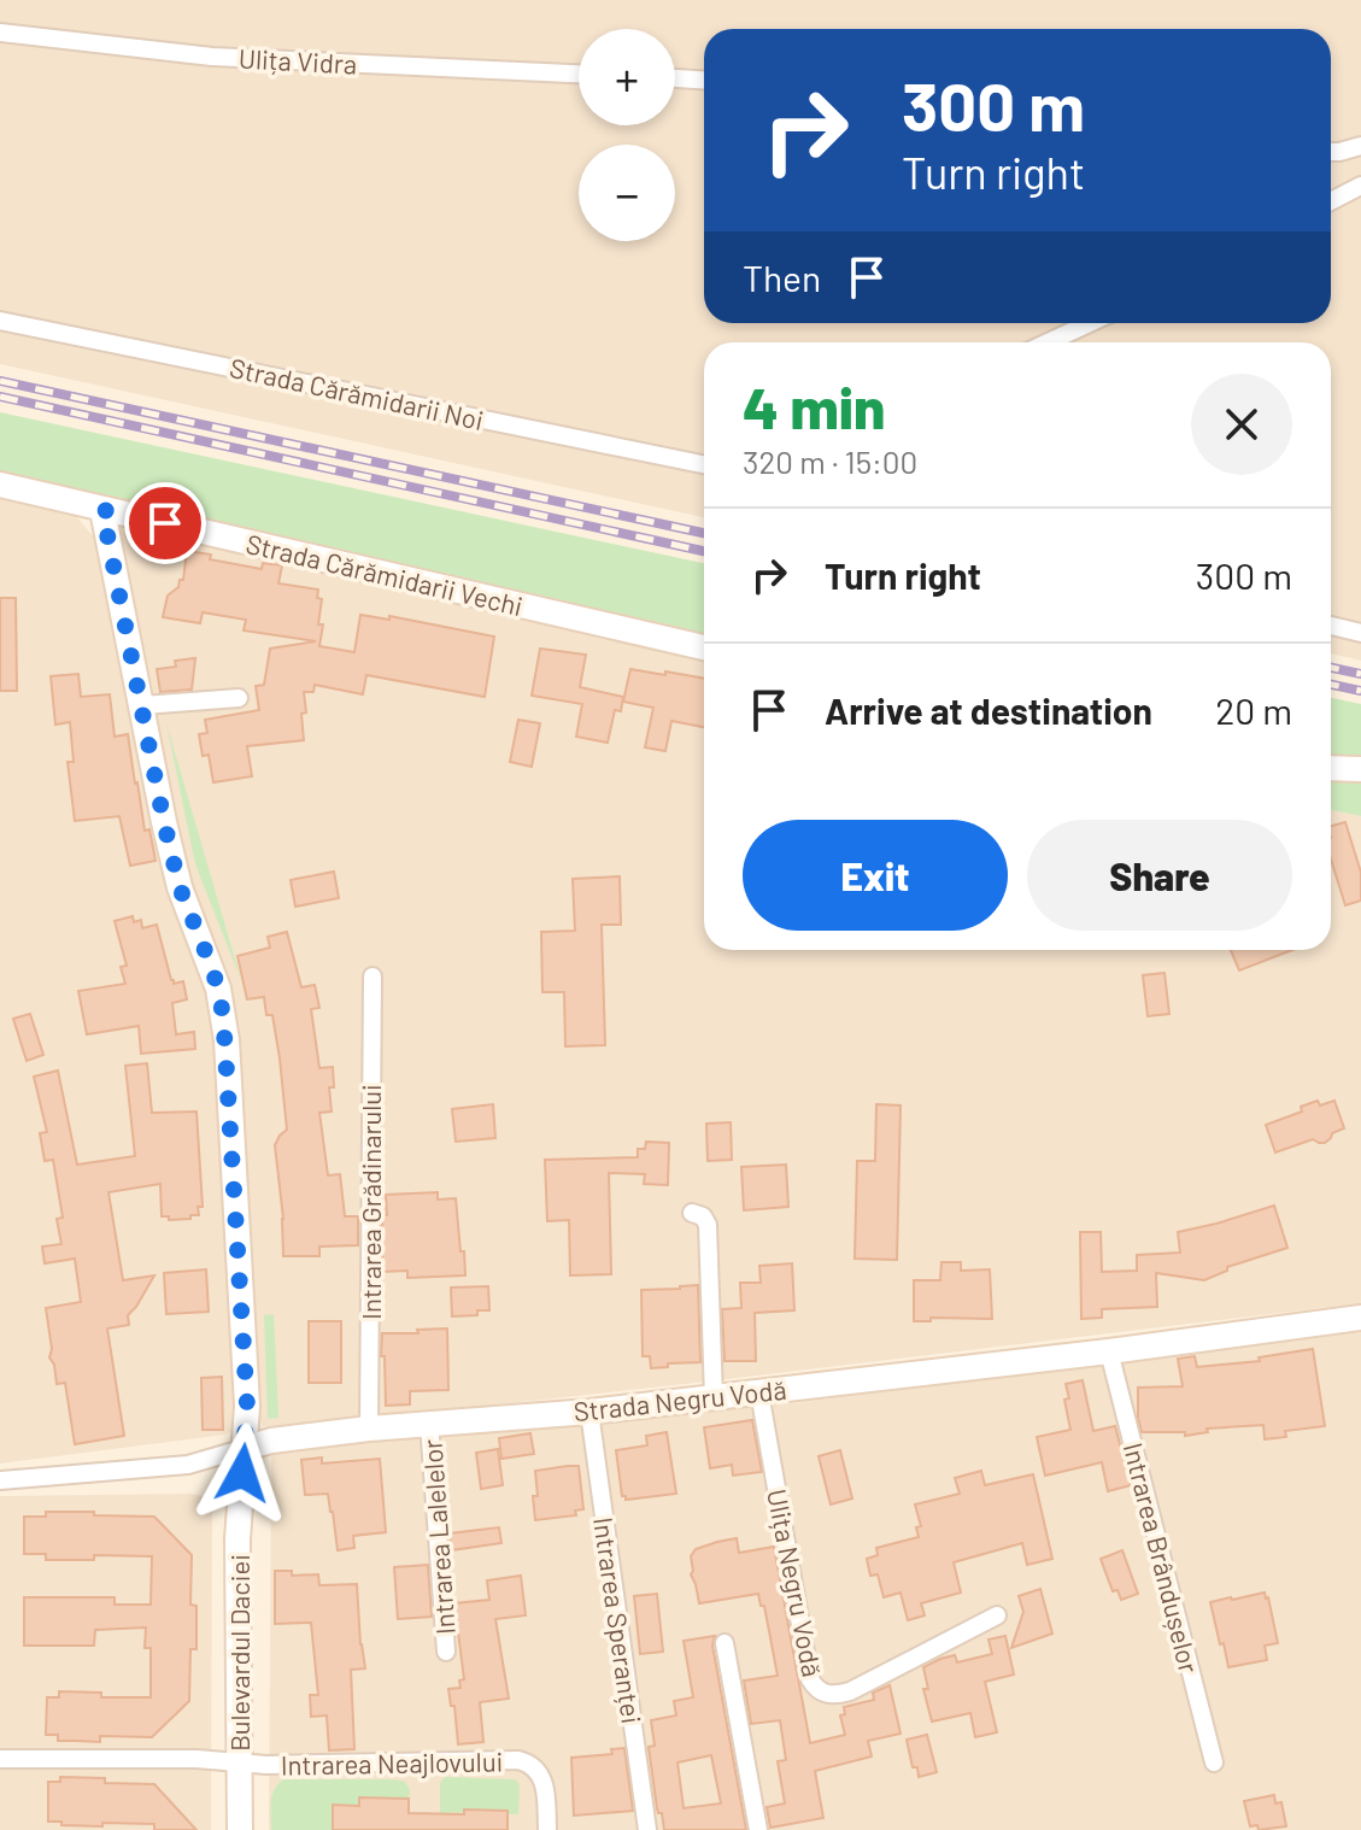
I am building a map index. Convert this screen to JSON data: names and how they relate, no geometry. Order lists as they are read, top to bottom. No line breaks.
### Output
{"streets":{"street":["Ulița Vidra","Strada Cărămidarii Noi","Strada Cărămidarii Vechi","Intrarea Grădinarului","Strada Negru Vodă","Intrarea Lalelelor","Intrarea Brândușelor","Ulița Negru Vodă","Intrarea Speranței","Bulevardul Daciei","Intrarea Neajlovului"]},"crossings":[["Strada Cărămidarii Vechi","Bulevardul Daciei"],["Intrarea Grădinarului","Strada Negru Vodă"],["Strada Negru Vodă","Intrarea Lalelelor"],["Strada Negru Vodă","Intrarea Brândușelor"],["Strada Negru Vodă","Ulița Negru Vodă"],["Strada Negru Vodă","Intrarea Speranței"],["Strada Negru Vodă","Bulevardul Daciei"],["Bulevardul Daciei","Intrarea Neajlovului"]],"page":{"map_buttons":["+","−"],"turn":["300 m","Turn right"],"then":"Then","heading":["4 min","320 m · 15:00"],"list":[{"name":"Turn right","value":"300 m"},{"name":"Arrive at destination","value":"20 m"}],"buttons":["Exit","Share"]}}
